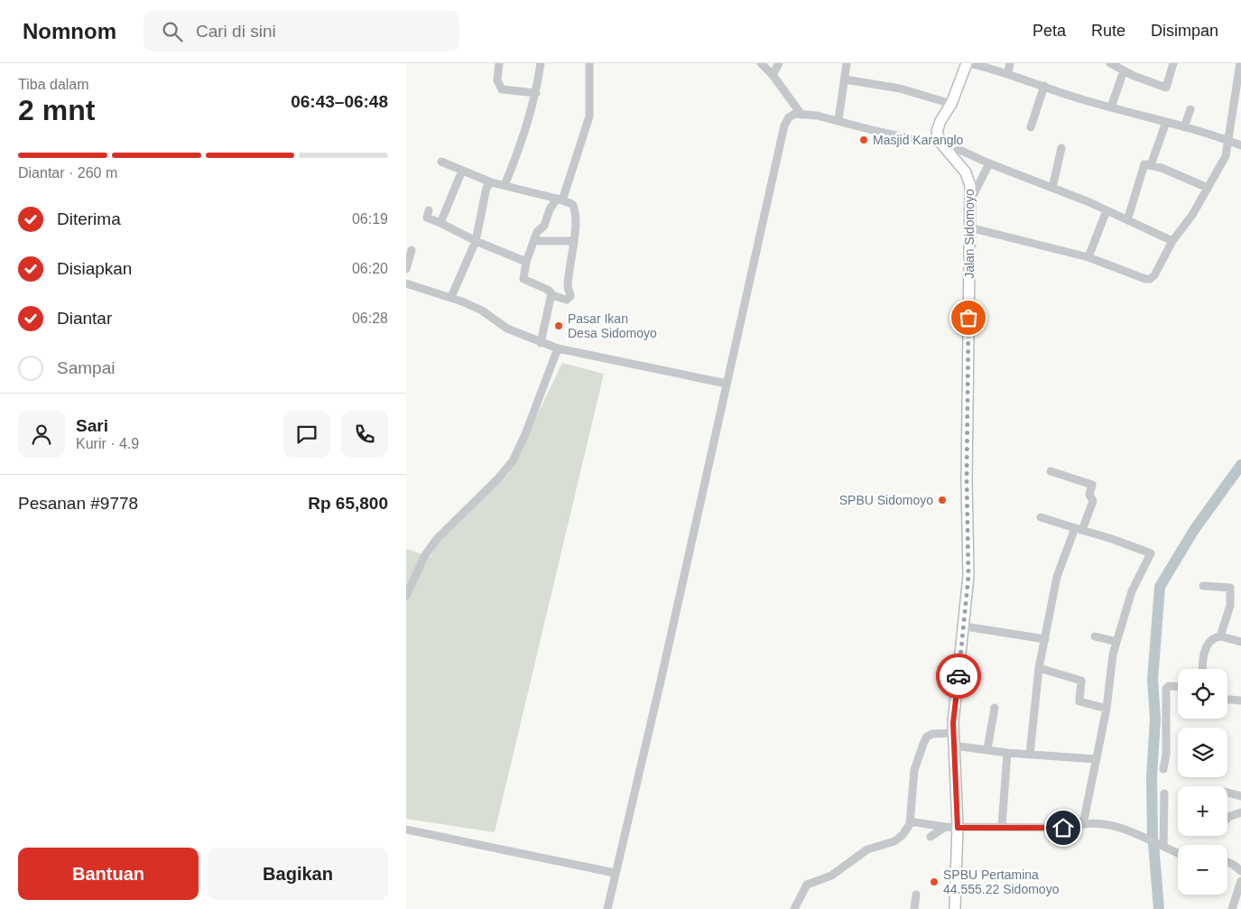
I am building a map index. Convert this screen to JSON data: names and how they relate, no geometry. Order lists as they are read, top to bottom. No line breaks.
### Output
{"streets":{"main road":["Jalan Sidomoyo"]},"places":["Masjid Karanglo","Pasar Ikan Desa Sidomoyo","SPBU Sidomoyo","SPBU Pertamina 44.555.22 Sidomoyo"],"page":{"header":"Nomnom","search":"Cari di sini","nav":["Peta","Rute","Disimpan"],"heading":["2 mnt","Tiba dalam","06:43–06:48"],"panel":["Sari","Kurir · 4.9","Pesanan #9778","Rp 65,800"],"bar":"Diantar · 260 m","list":[["Diterima","06:19"],["Disiapkan","06:20"],["Diantar","06:28"],"Sampai"],"map_buttons":["+","−"],"buttons":["Bantuan","Bagikan"]}}
